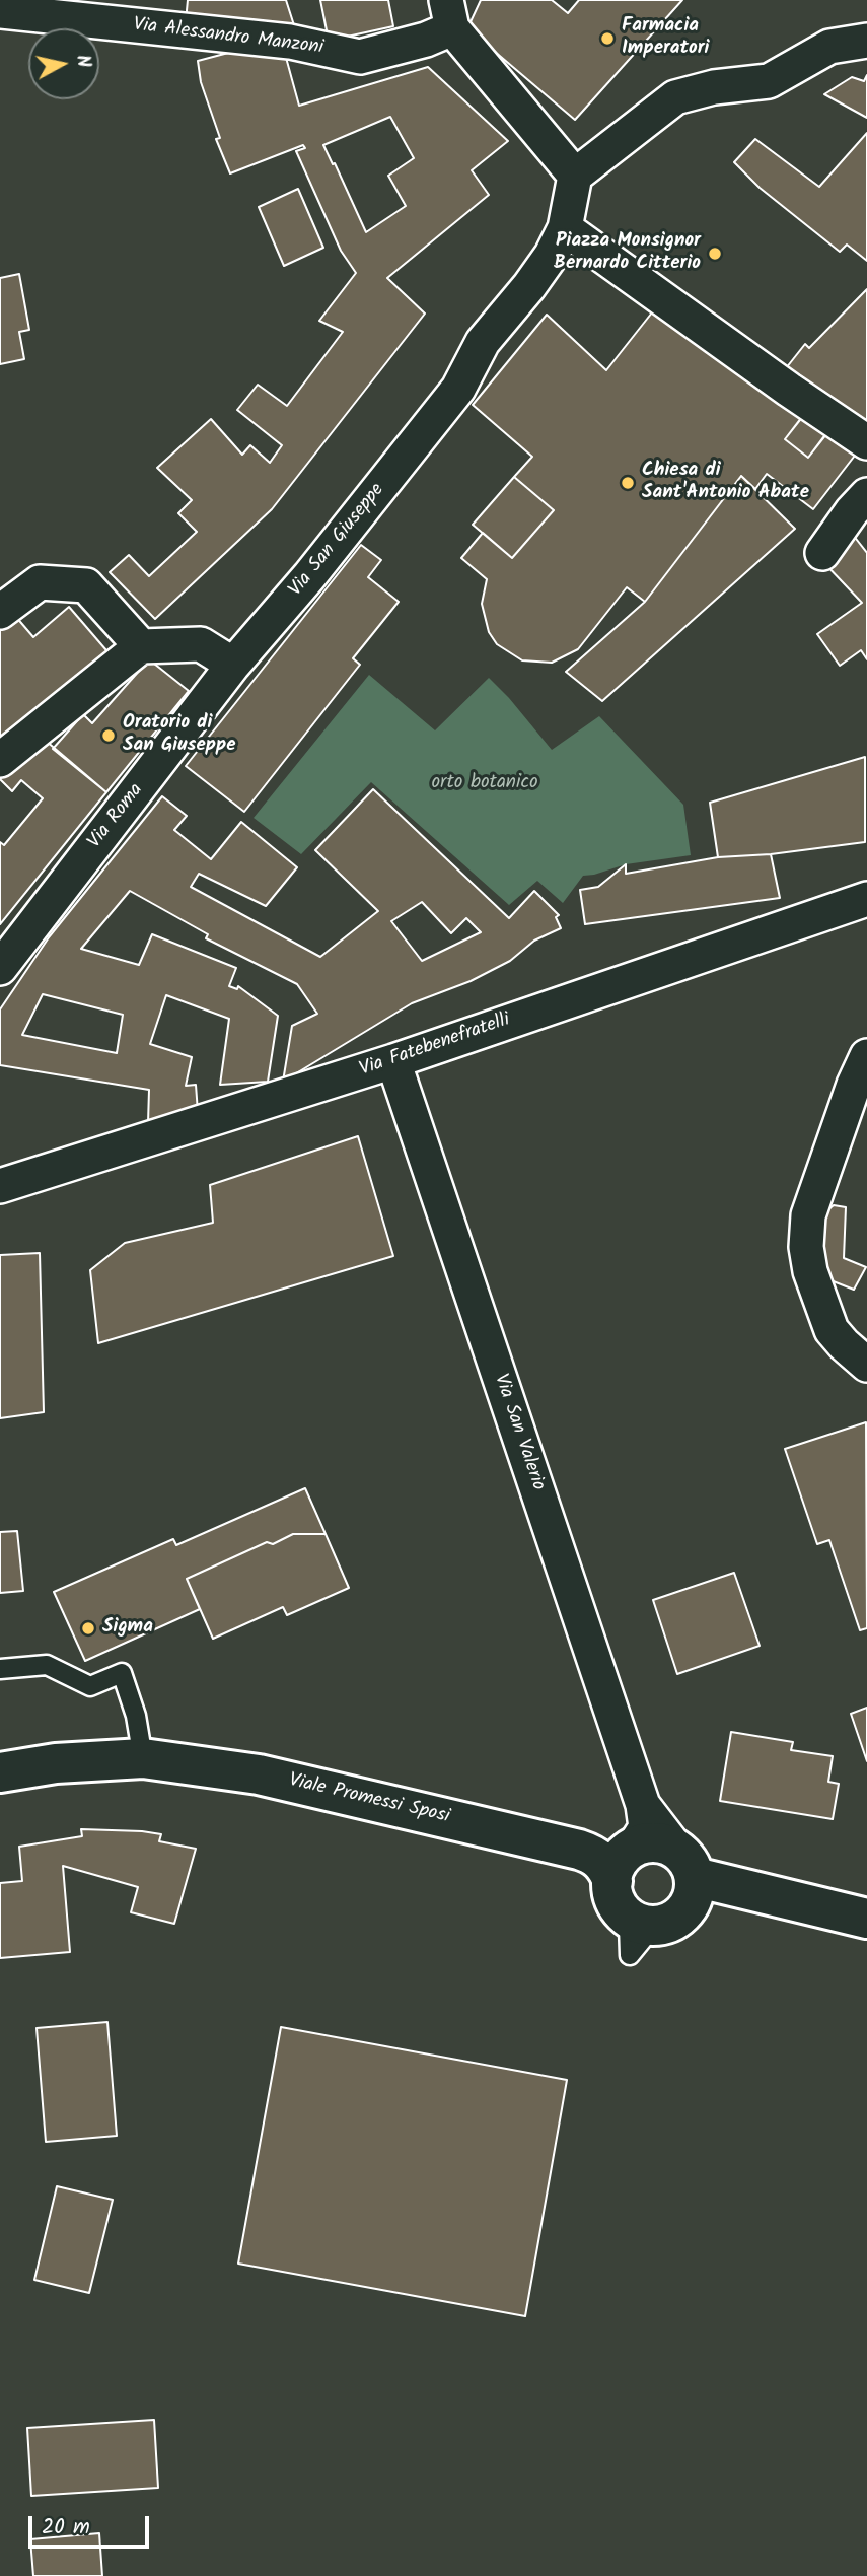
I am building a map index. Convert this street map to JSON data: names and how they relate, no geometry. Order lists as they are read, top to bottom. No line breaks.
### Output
{"streets":{"main road":["Viale Promessi Sposi"],"street":["Via Alessandro Manzoni","Via San Giuseppe","Via Roma","Via Fatebenefratelli","Via San Valerio"]},"crossings":[["Via Alessandro Manzoni","Via San Giuseppe"],["Via San Giuseppe","Via Roma"],["Via Fatebenefratelli","Via San Valerio"],["Via San Valerio","Viale Promessi Sposi"]],"parks":["orto botanico"],"places":["Farmacia Imperatori","Piazza Monsignor Bernardo Citterio","Chiesa di Sant'Antonio Abate","Oratorio di San Giuseppe","Sigma"],"scale_bar":"20 m","north":"right"}
